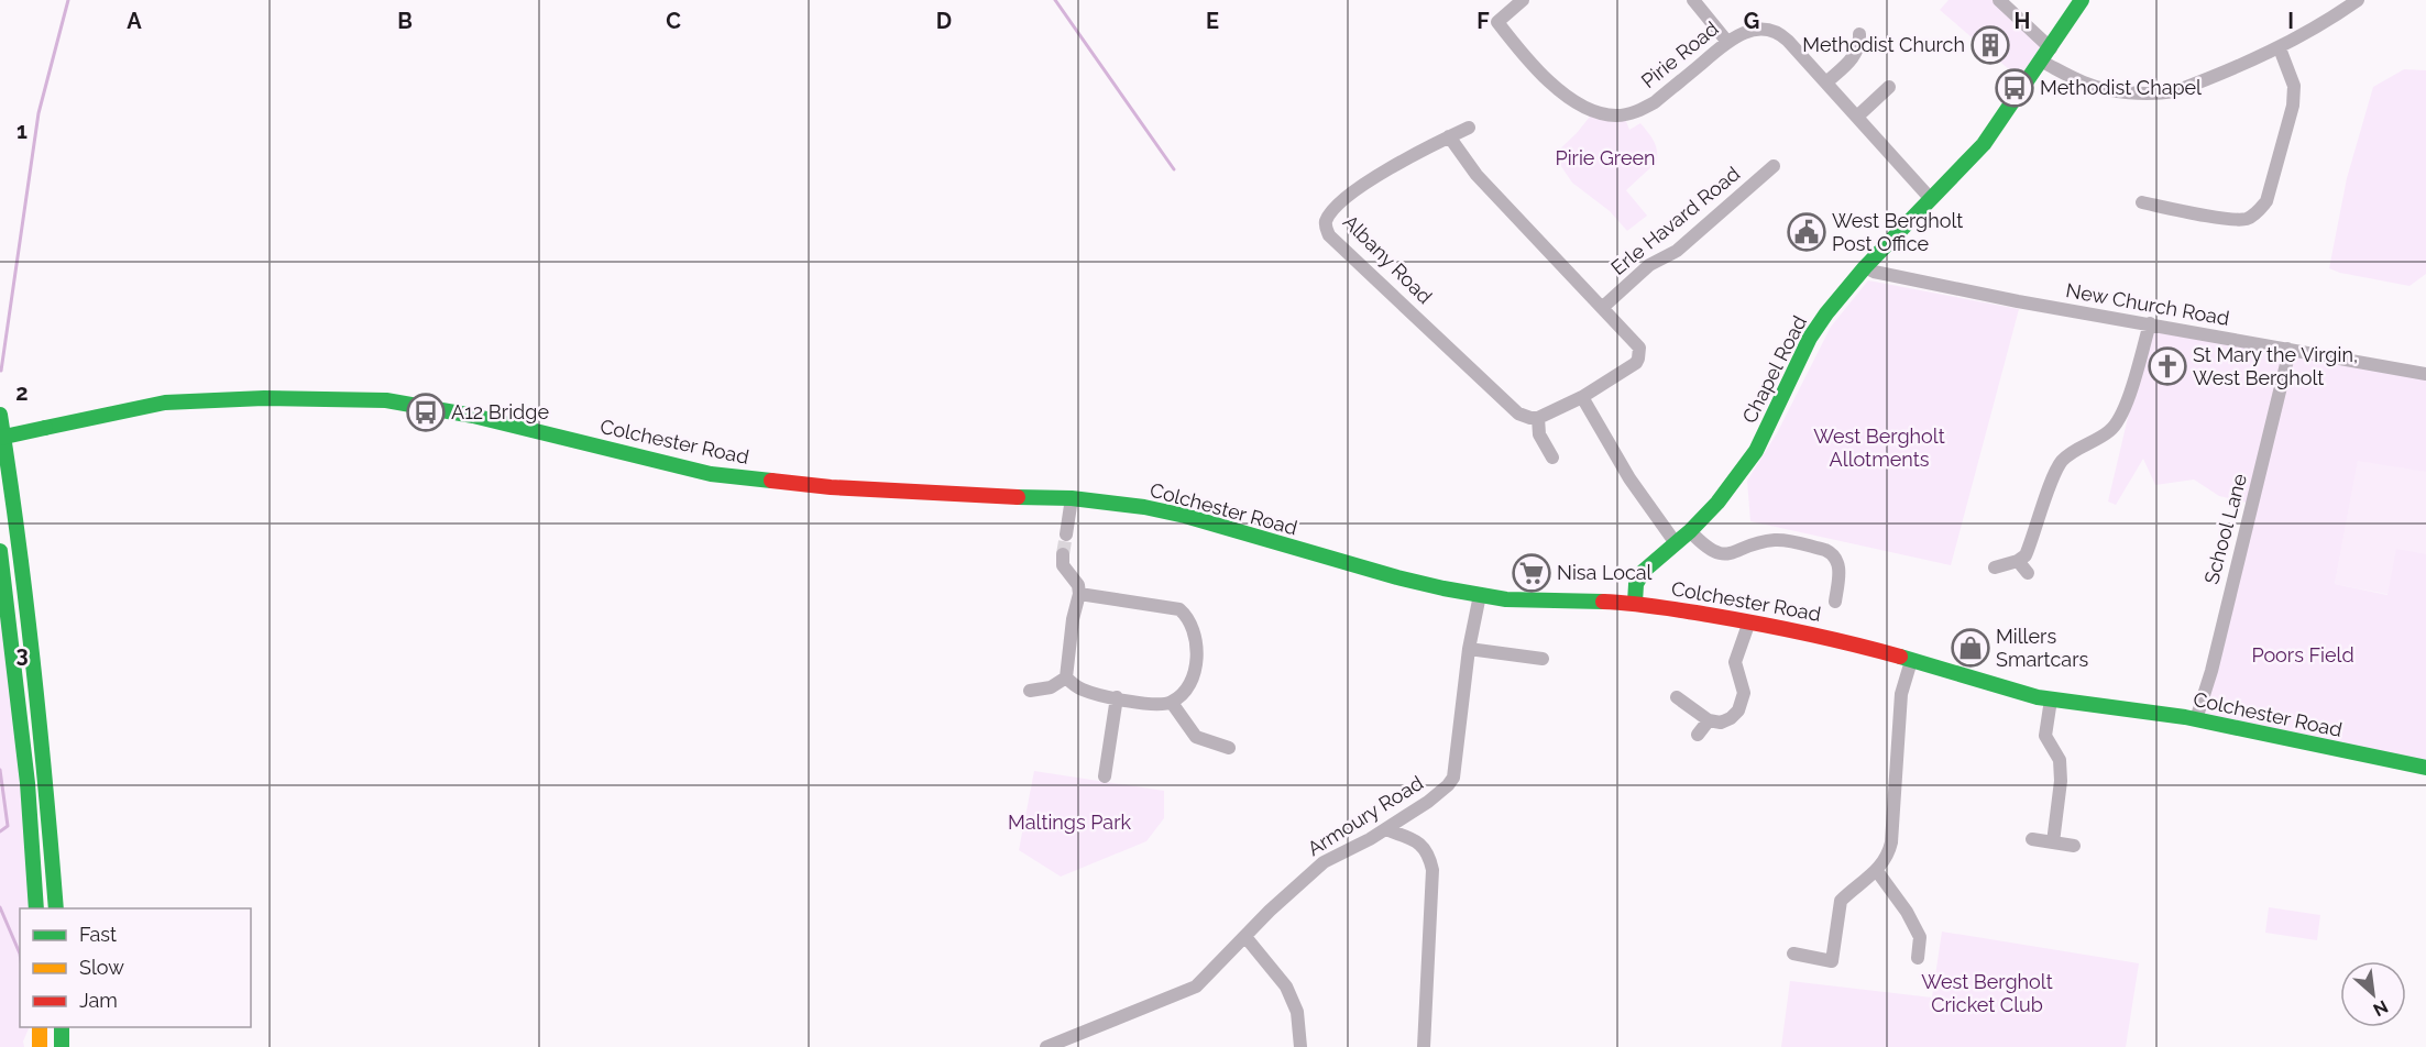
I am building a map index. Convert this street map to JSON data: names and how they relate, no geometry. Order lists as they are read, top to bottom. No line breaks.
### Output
{"streets":{"main road":["Chapel Road","Colchester Road"],"street":["Pirie Road","Erle Havard Road","Albany Road","New Church Road","School Lane","Armoury Road"]},"crossings":[["Pirie Road","Chapel Road"],["New Church Road","Chapel Road"],["New Church Road","School Lane"],["Chapel Road","Colchester Road"],["Colchester Road","School Lane"],["Colchester Road","Armoury Road"]],"parks":["Pirie Green","West Bergholt Allotments","Poors Field","Maltings Park","West Bergholt Cricket Club"],"places":{"building":["Methodist Church"],"bus stop":["Methodist Chapel","A12 Bridge"],"public building":["West Bergholt Post Office"],"church":["St Mary the Virgin, West Bergholt"],"supermarket":["Nisa Local"],"shop":["Millers Smartcars"]},"legend":["Fast","Slow","Jam"],"north":"bottom right","grid":{"columns":["A","B","C","D","E","F","G","H","I"],"rows":["1","2","3"]}}
